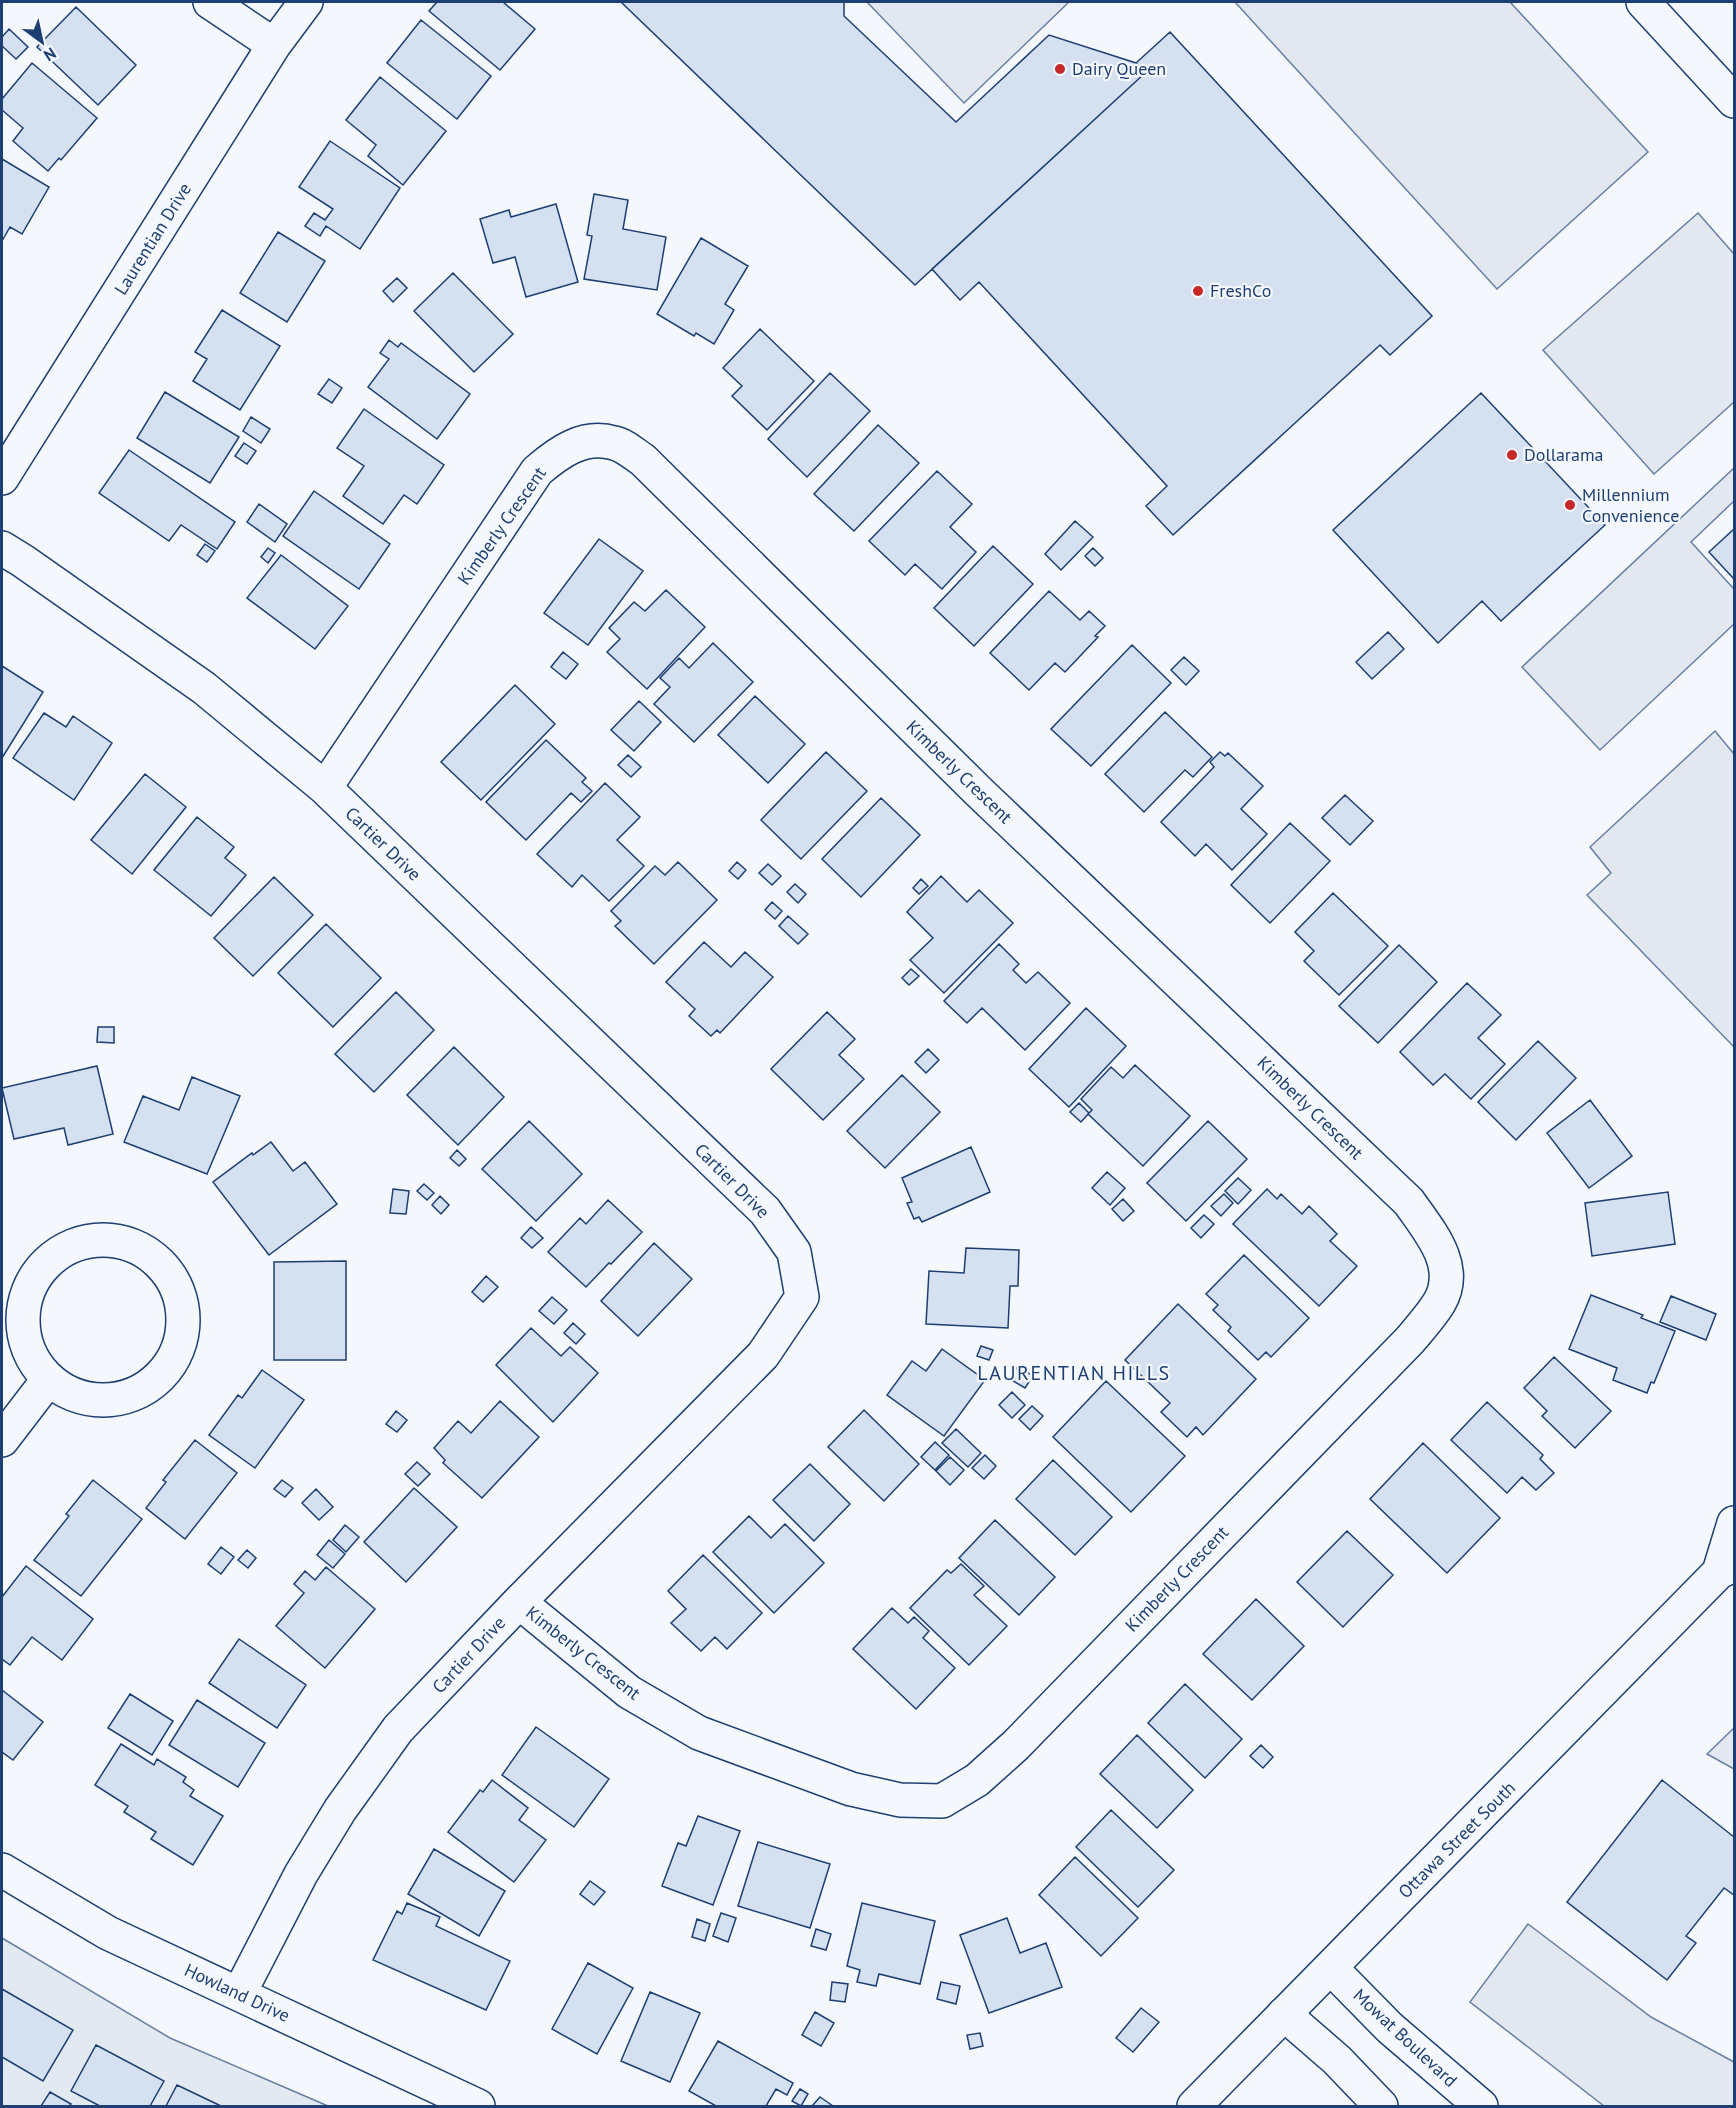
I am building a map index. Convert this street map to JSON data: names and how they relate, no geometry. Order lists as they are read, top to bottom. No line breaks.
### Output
{"streets":{"street":["Laurentian Drive","Kimberly Crescent","Cartier Drive","Ottawa Street South","Howland Drive","Mowat Boulevard"]},"crossings":[["Kimberly Crescent","Cartier Drive"],["Cartier Drive","Howland Drive"],["Ottawa Street South","Mowat Boulevard"]],"districts":["LAURENTIAN HILLS"],"places":["Dairy Queen","FreshCo","Dollarama","Millennium Convenience"],"north":"bottom right"}
